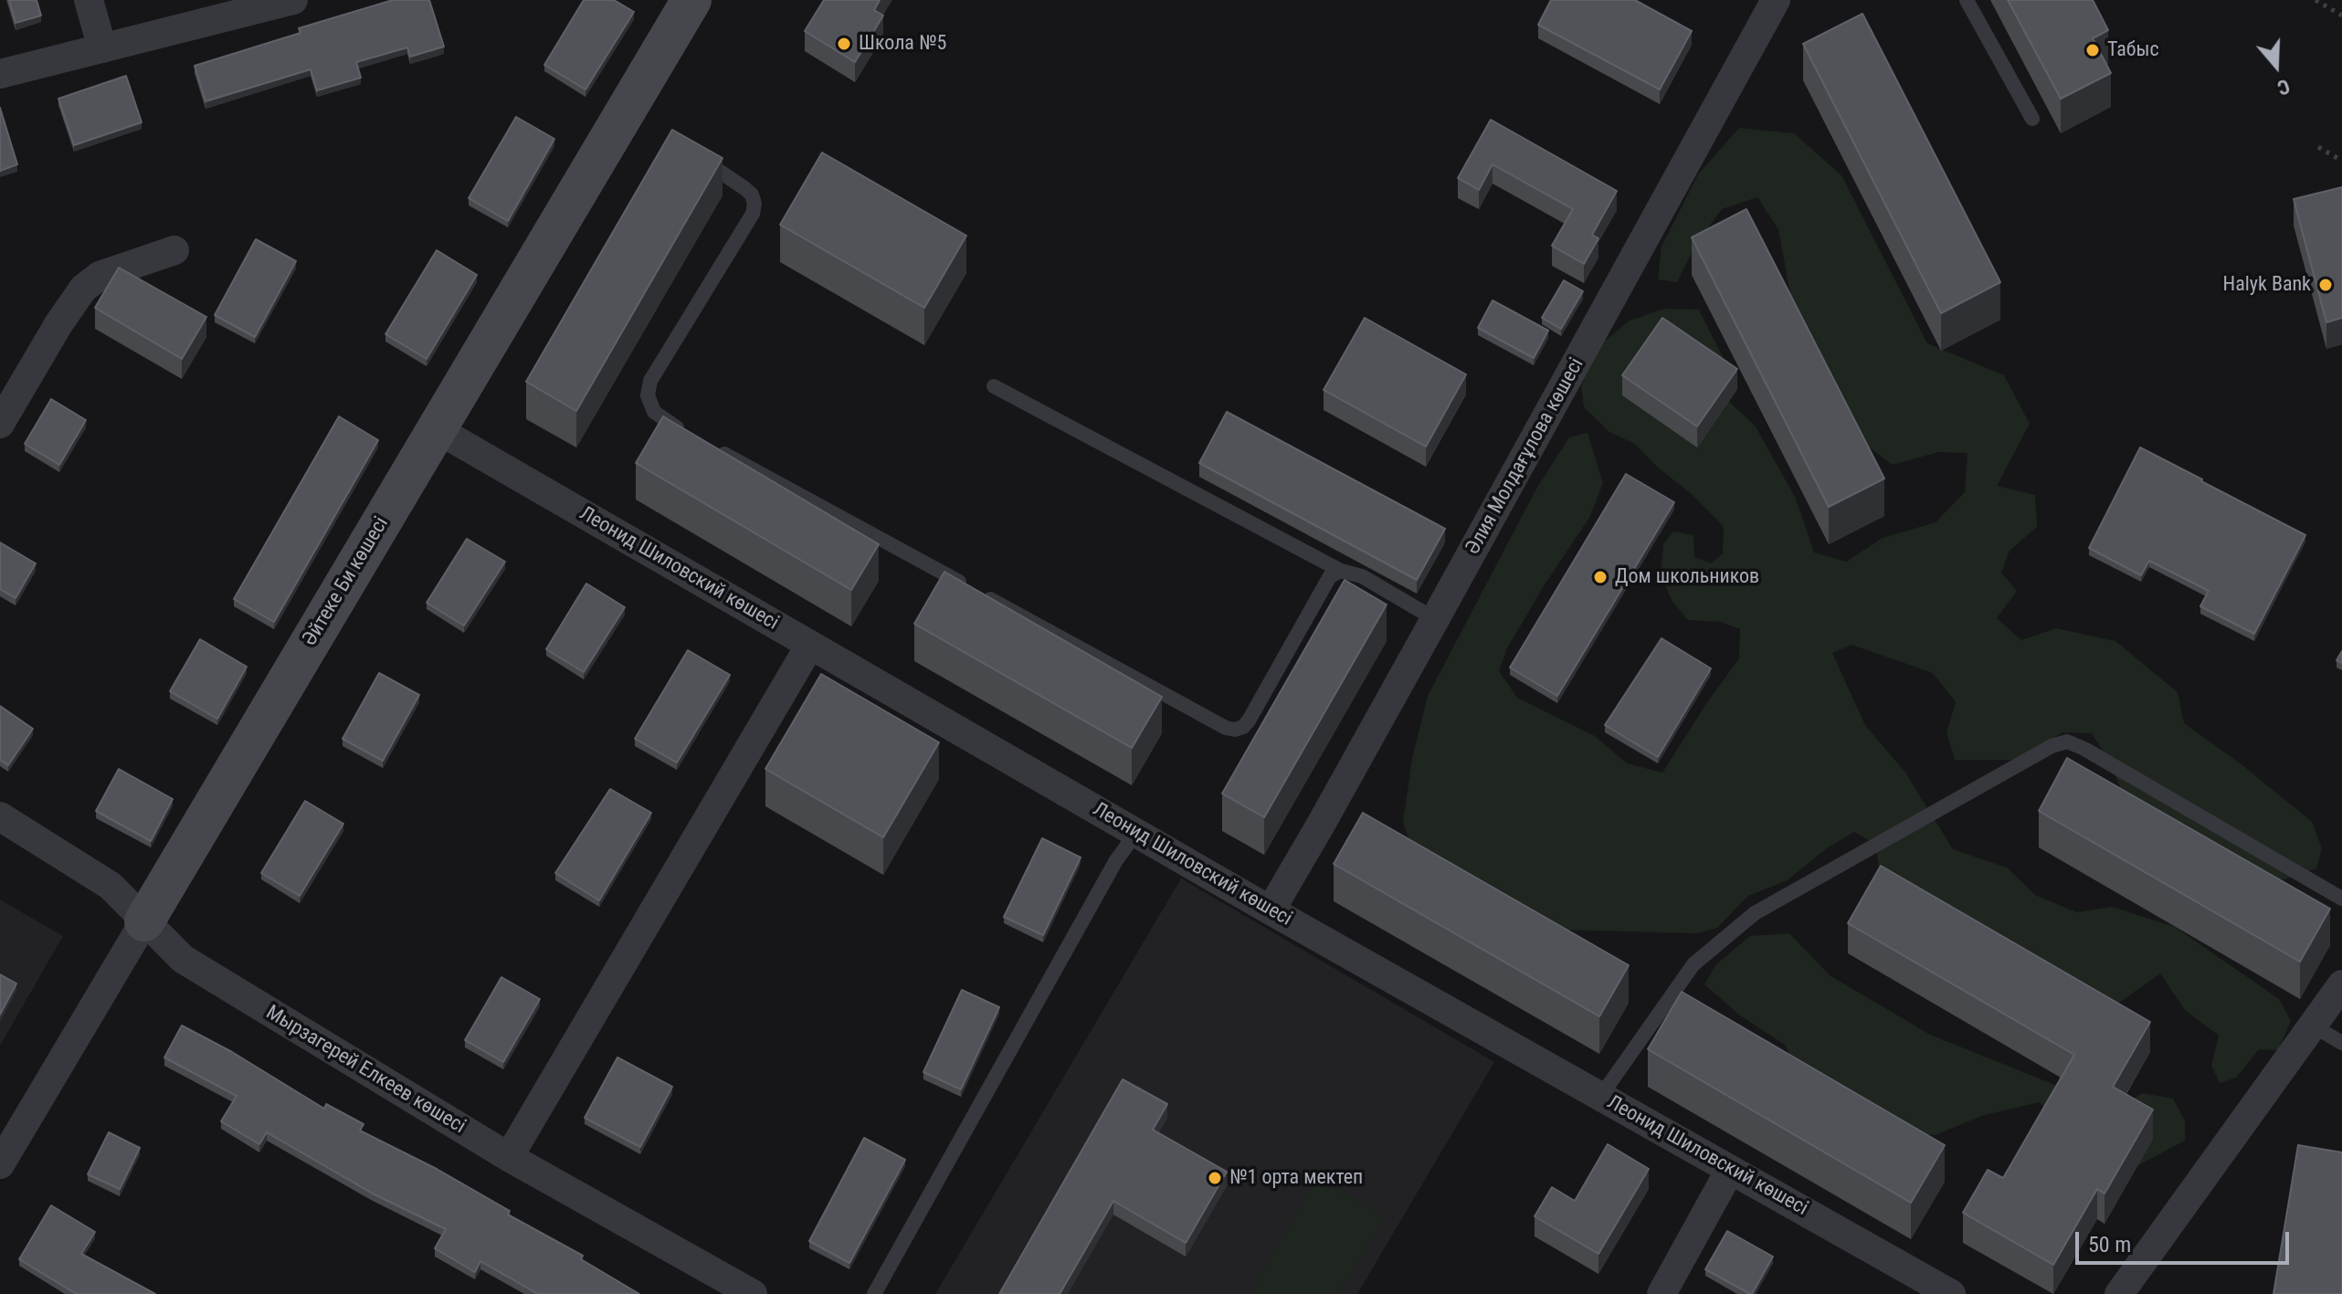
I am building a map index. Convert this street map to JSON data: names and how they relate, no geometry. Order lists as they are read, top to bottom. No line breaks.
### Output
{"streets":{"street":["Әлия Молдағұлова көшесі","Леонид Шиловский көшесі","Әйтеке Би көшесі","Мырзагерей Елкеев көшесі"]},"crossings":[["Әлия Молдағұлова көшесі","Леонид Шиловский көшесі"],["Леонид Шиловский көшесі","Әйтеке Би көшесі"],["Әйтеке Би көшесі","Мырзагерей Елкеев көшесі"]],"places":["Школа №5","Табыс","Halyk Bank","Дом школьников","№1 орта мектеп"],"scale_bar":"50 m","north":"bottom"}
